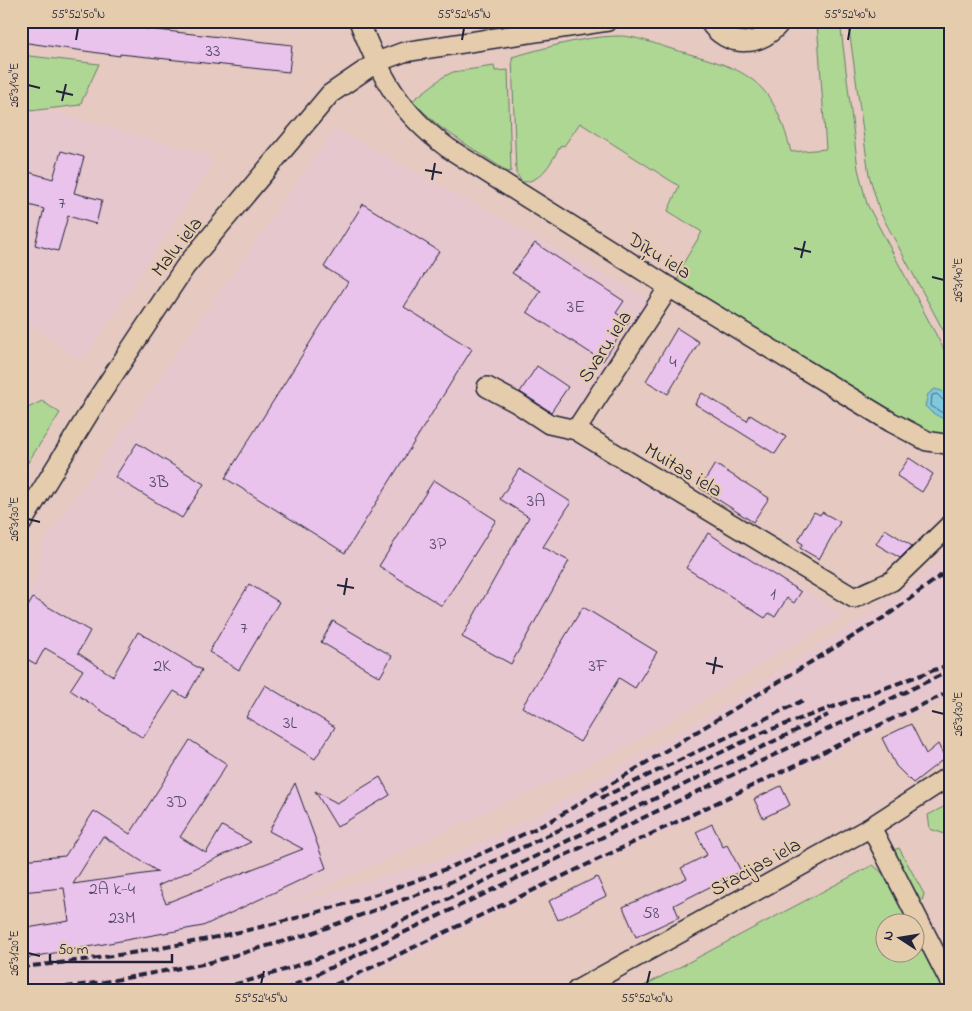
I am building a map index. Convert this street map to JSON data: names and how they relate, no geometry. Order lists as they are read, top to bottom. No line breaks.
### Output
{"streets":{"street":["Malu iela","Dīķu iela","Svaru iela","Muitas iela","Stacijas iela"]},"crossings":[["Malu iela","Dīķu iela"],["Dīķu iela","Svaru iela"],["Svaru iela","Muitas iela"]],"house_numbers":["33","7","3E","4","3B","3A","3P","1","7","2K","3F","3L","3D","2A k-4","58","23M"],"scale_bar":"50 m","north":"left","coordinates":["55°52'50\"N","55°52'45\"N","55°52'40\"N","26°31'40\"E","26°31'30\"E","26°31'20\"E"]}
